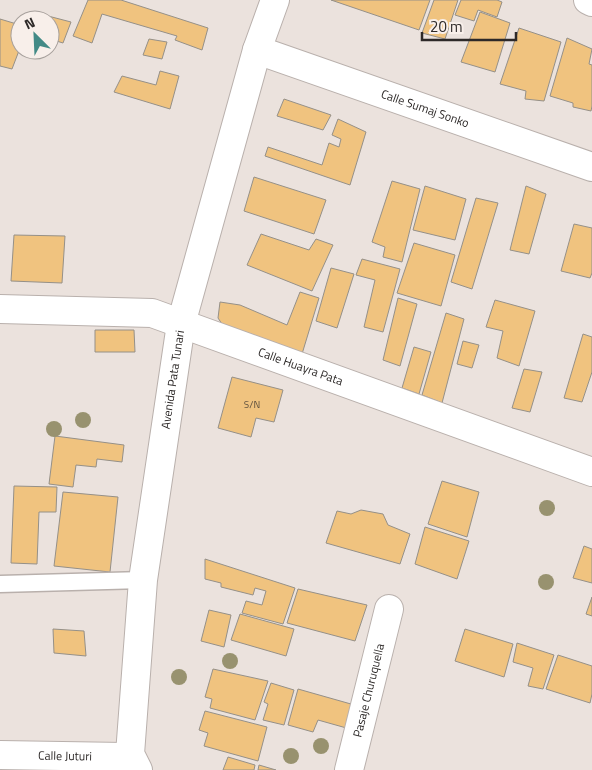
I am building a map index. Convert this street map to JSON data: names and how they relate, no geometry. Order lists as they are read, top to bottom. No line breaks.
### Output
{"streets":{"street":["Calle Sumaj Sonko","Calle Huayra Pata","Avenida Pata Tunari","Pasaje Churuquella","Calle Juturi"]},"crossings":[["Calle Sumaj Sonko","Avenida Pata Tunari"],["Calle Huayra Pata","Avenida Pata Tunari"],["Avenida Pata Tunari","Calle Juturi"]],"house_numbers":["S/N"],"scale_bar":"20 m","north":"top left"}
